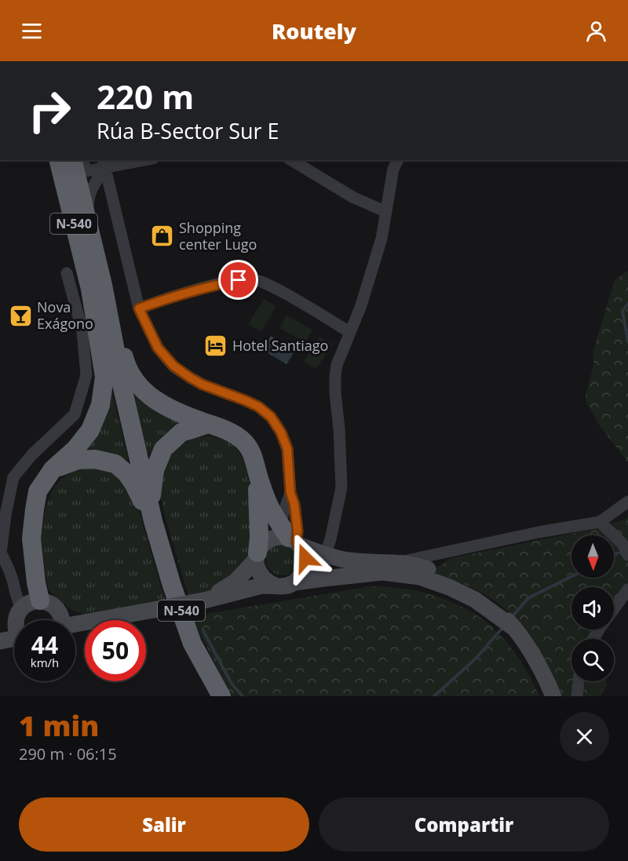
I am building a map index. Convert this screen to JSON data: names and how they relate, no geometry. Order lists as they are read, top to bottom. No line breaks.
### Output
{"streets":{"highway":["N-540"]},"places":{"shop":["Shopping center Lugo"],"bar":["Nova Exágono"],"hotel":["Hotel Santiago"]},"north":"bottom","page":{"header":"Routely","turn":["220 m","Rúa B-Sector Sur E"],"speed":"44 km/h","limit":"50","heading":["1 min","290 m · 06:15"],"buttons":["Salir","Compartir"]}}
